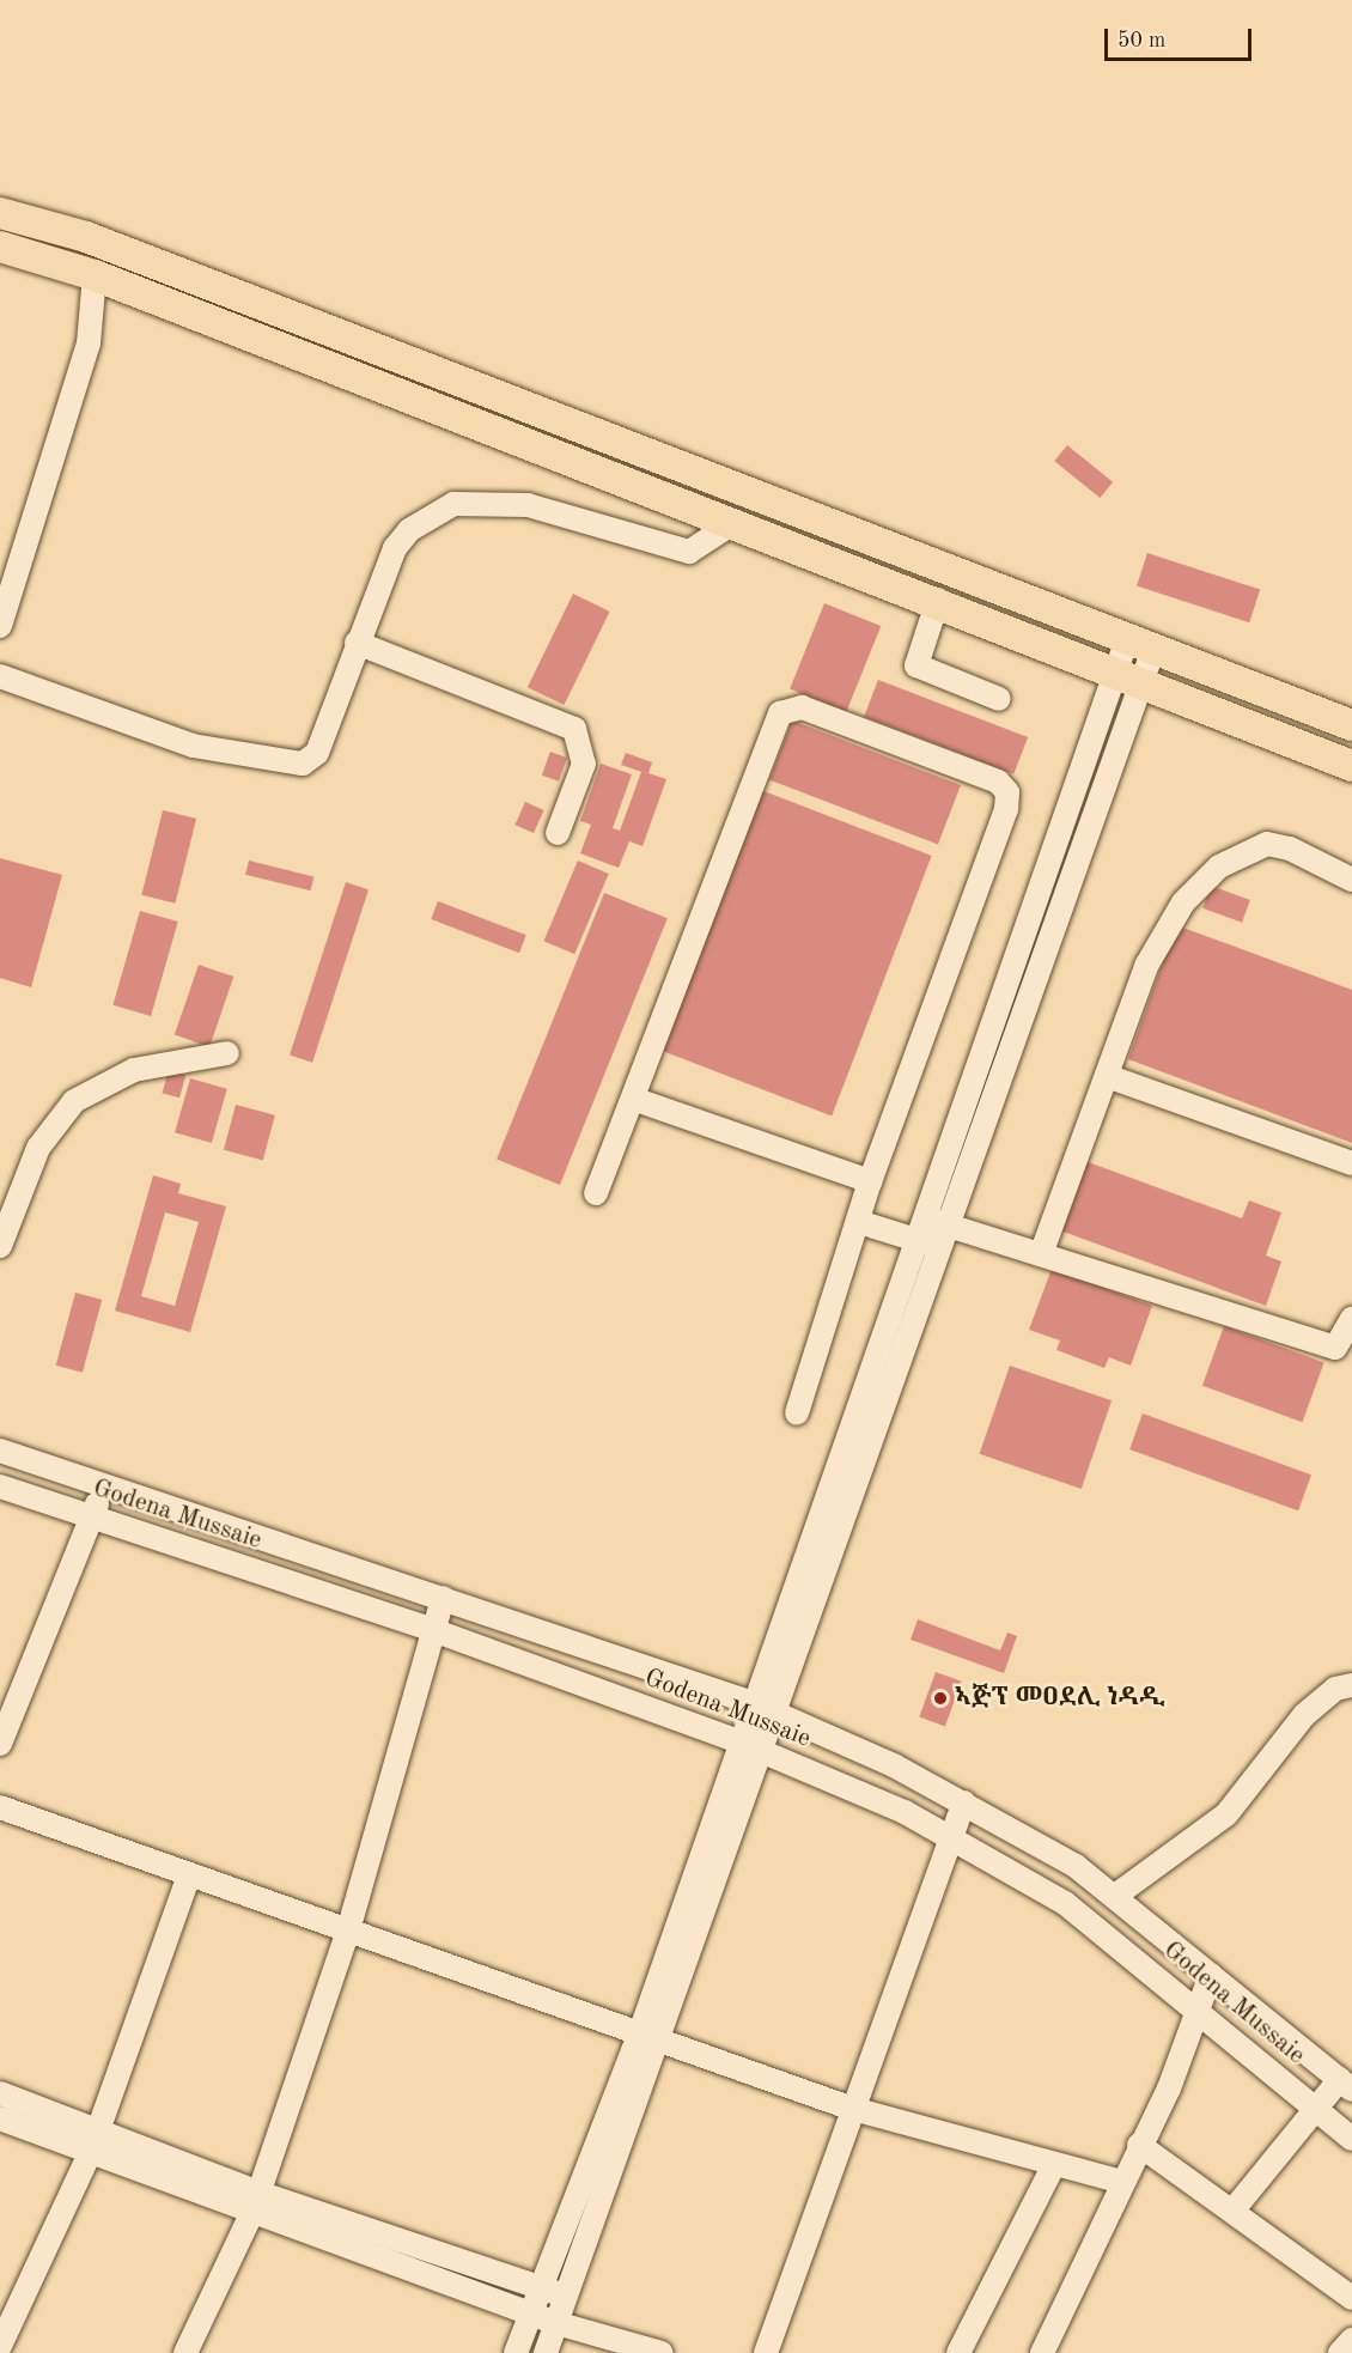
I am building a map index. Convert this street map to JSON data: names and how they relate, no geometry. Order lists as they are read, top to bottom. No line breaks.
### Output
{"streets":{"street":["Godena Mussaie"]},"places":["ኣጅፕ መዐደሊ ነዳዲ"],"scale_bar":"50 m"}
